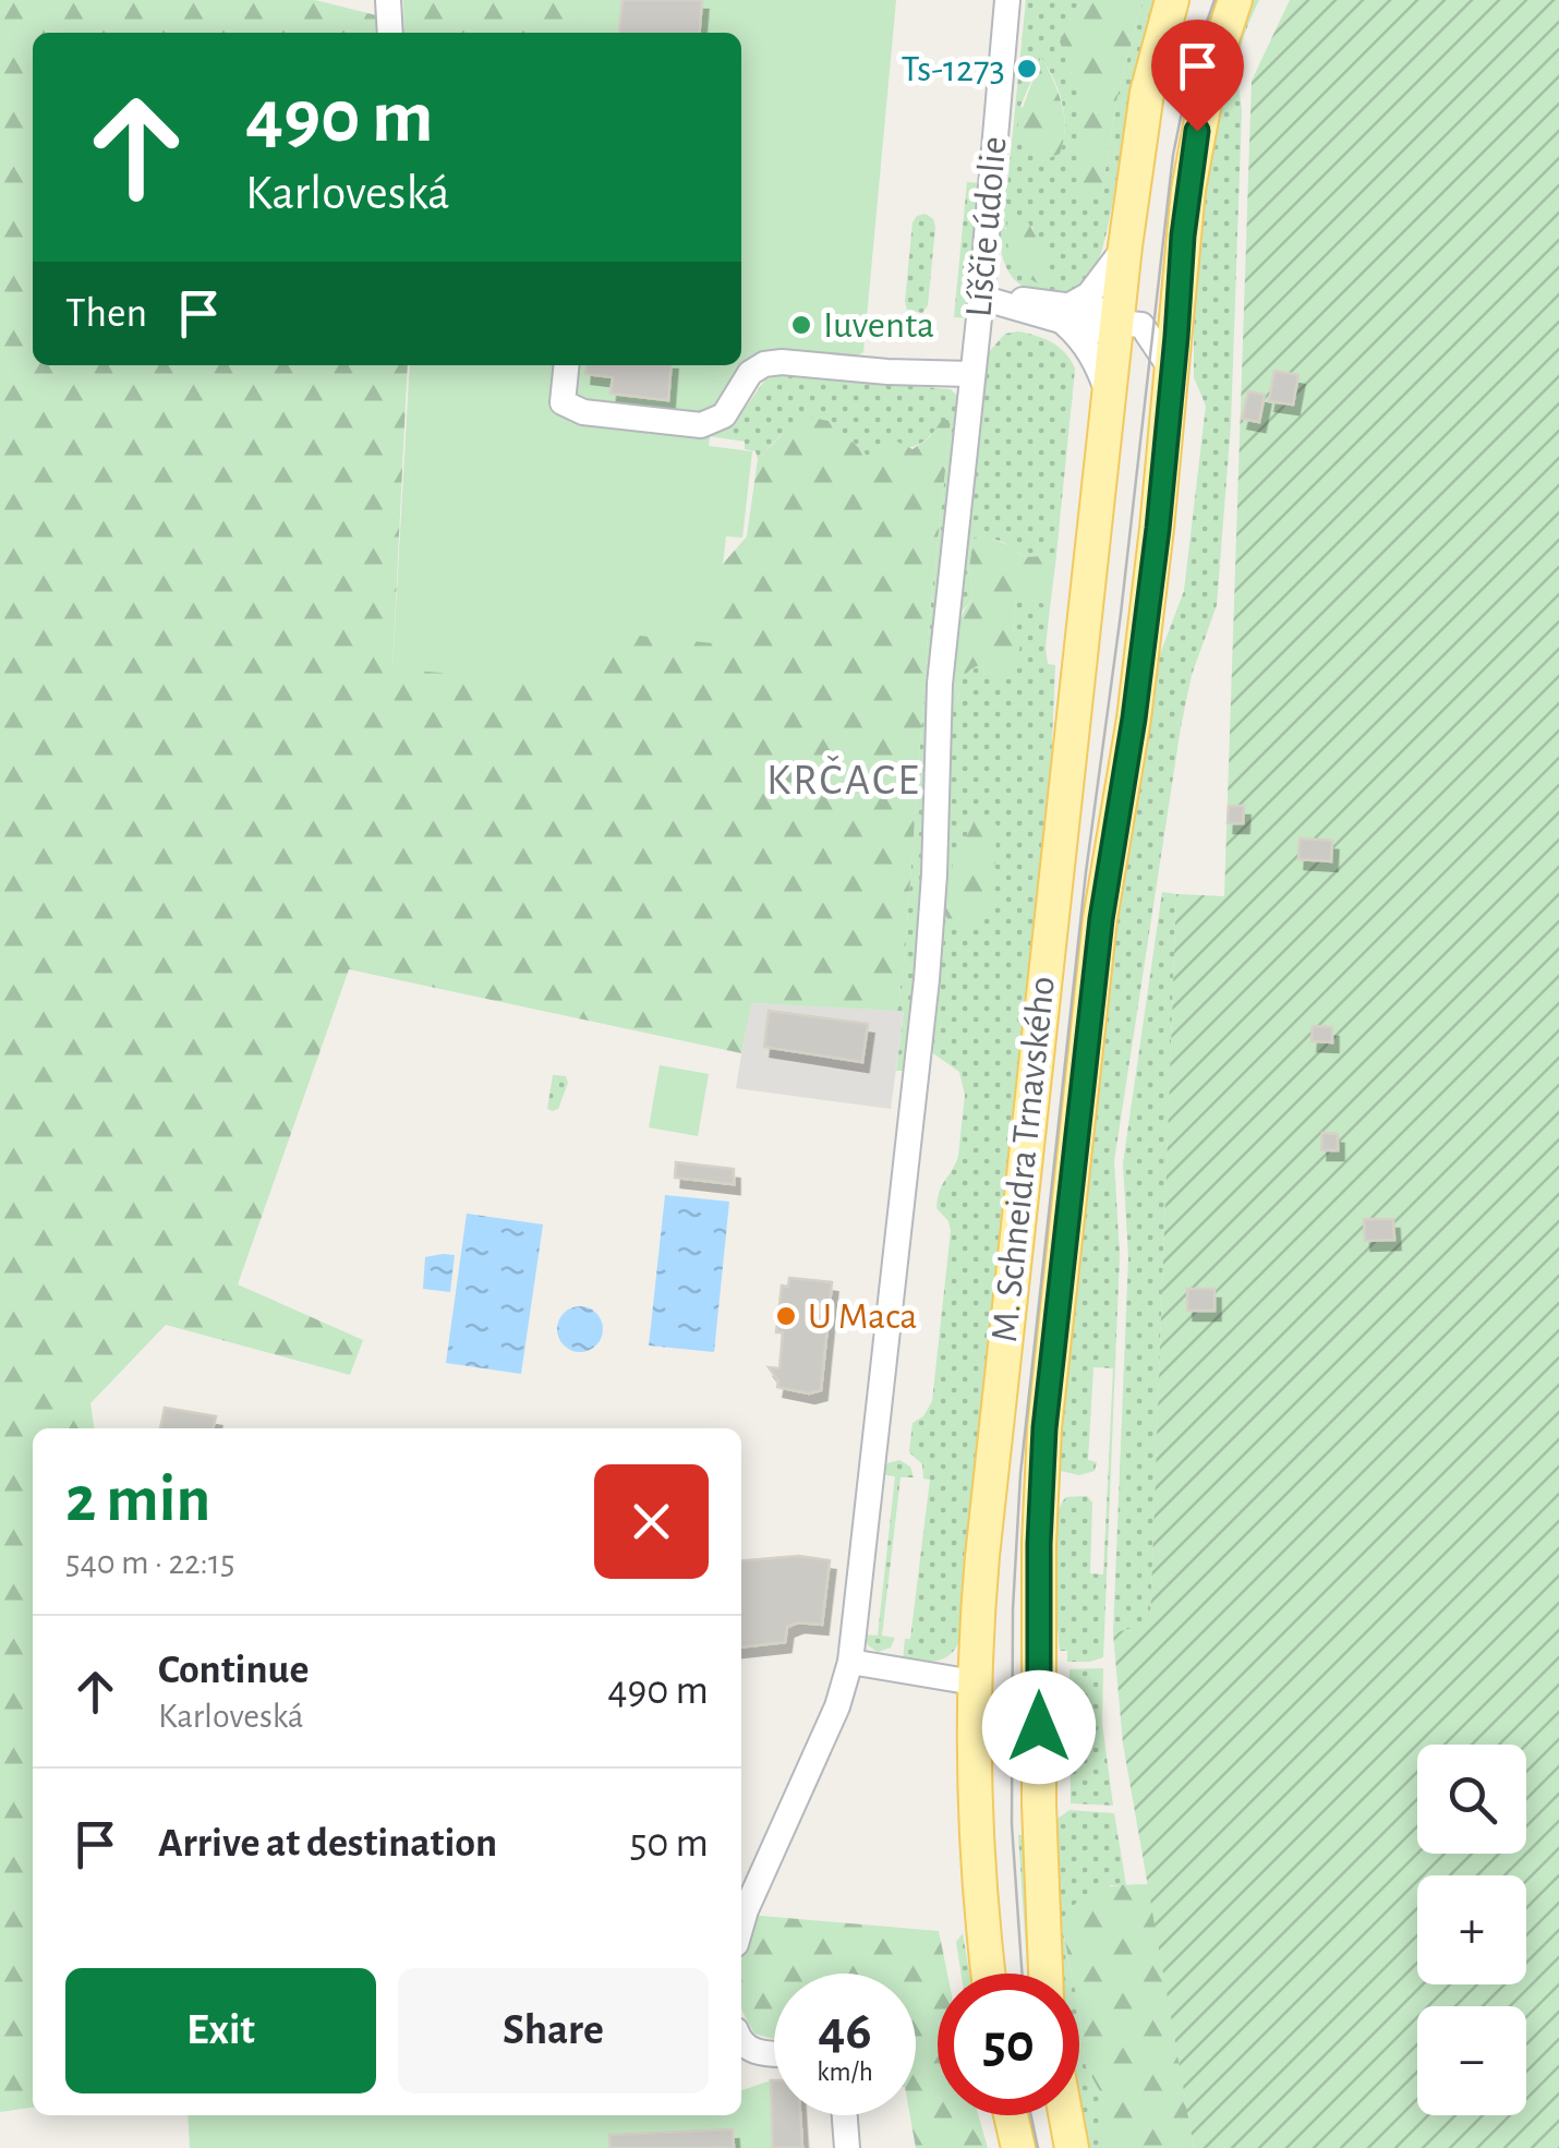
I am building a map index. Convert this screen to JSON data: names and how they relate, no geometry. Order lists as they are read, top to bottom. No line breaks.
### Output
{"streets":{"main road":["M. Schneidra Trnavského"],"street":["Líščie údolie"]},"districts":["KRČACE"],"places":["Ts-1273","Iuventa","U Maca"],"page":{"turn":["490 m","Karloveská"],"then":"Then","heading":["2 min","540 m · 22:15"],"list":[{"name":"Continue","note":"Karloveská","value":"490 m"},{"name":"Arrive at destination","value":"50 m"}],"map_buttons":["+","−"],"buttons":["Exit","Share"],"speed":"46 km/h","limit":"50"}}
